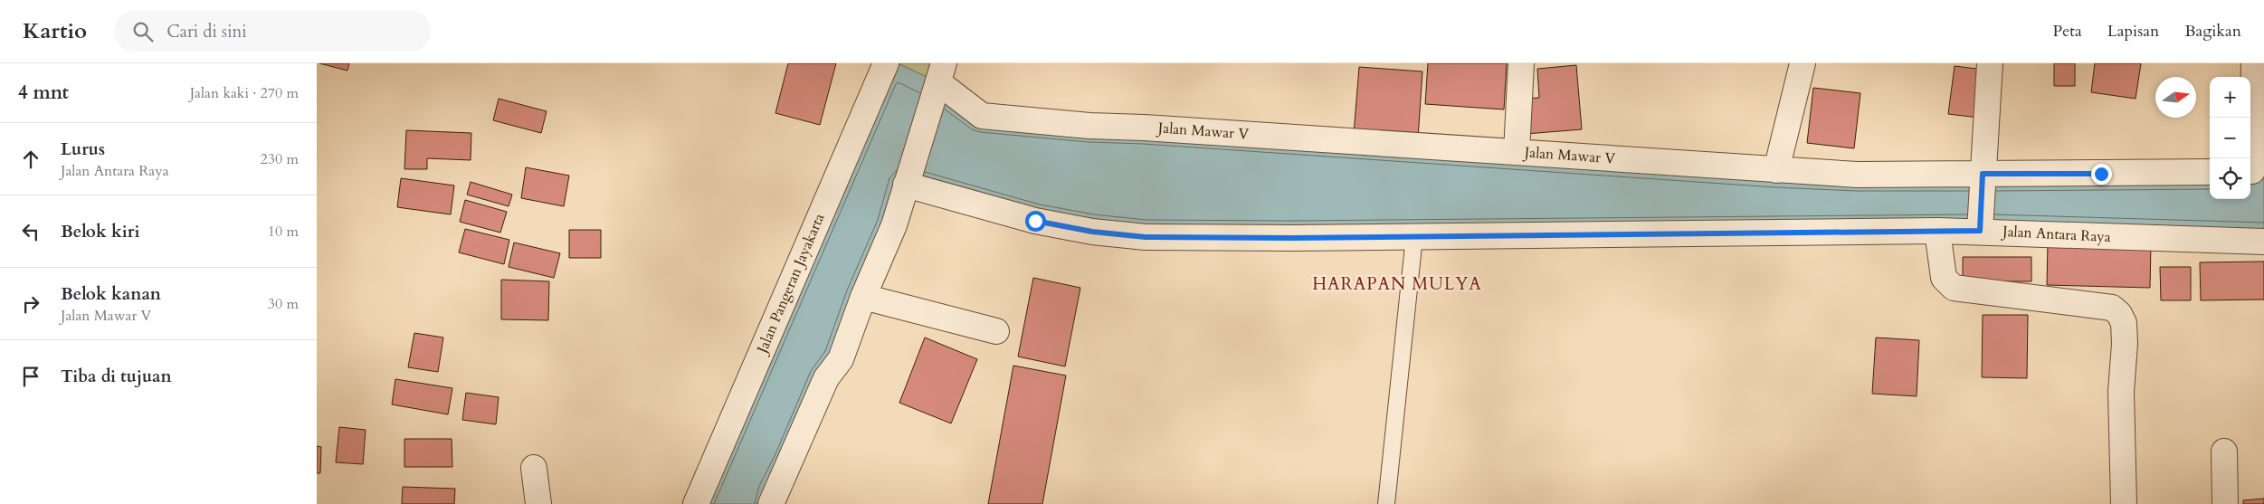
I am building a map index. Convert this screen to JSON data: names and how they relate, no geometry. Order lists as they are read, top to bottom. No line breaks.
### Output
{"streets":{"street":["Jalan Mawar V","Jalan Antara Raya","Jalan Pangeran Jayakarta"]},"districts":["HARAPAN MULYA"],"north":"right","page":{"header":"Kartio","search":"Cari di sini","nav":["Peta","Lapisan","Bagikan"],"heading":["4 mnt","Jalan kaki · 270 m"],"map_buttons":["+","−"],"list":[["Lurus","Jalan Antara Raya","230 m"],["Belok kiri","10 m"],["Belok kanan","Jalan Mawar V","30 m"],"Tiba di tujuan"]}}
